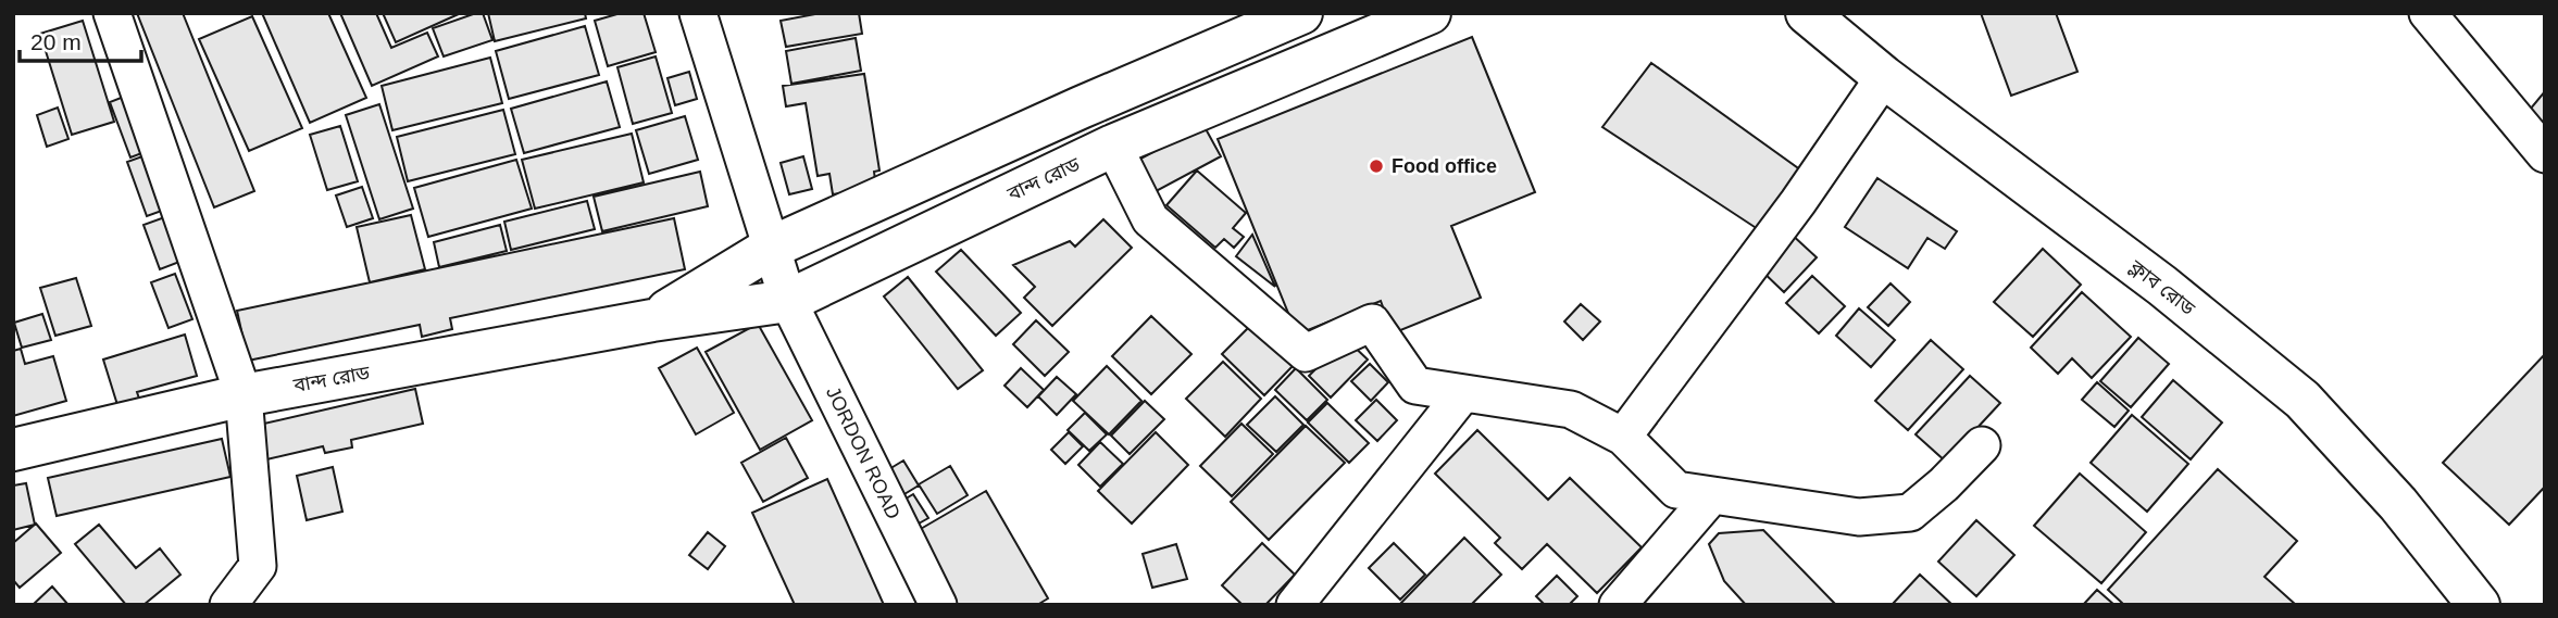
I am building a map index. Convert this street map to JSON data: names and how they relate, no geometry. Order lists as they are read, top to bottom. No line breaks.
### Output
{"streets":{"main road":["বান্দ রোড","ক্লাব রোড"],"street":["JORDON ROAD"]},"crossings":[["বান্দ রোড","JORDON ROAD"]],"places":["Food office"],"scale_bar":"20 m"}
